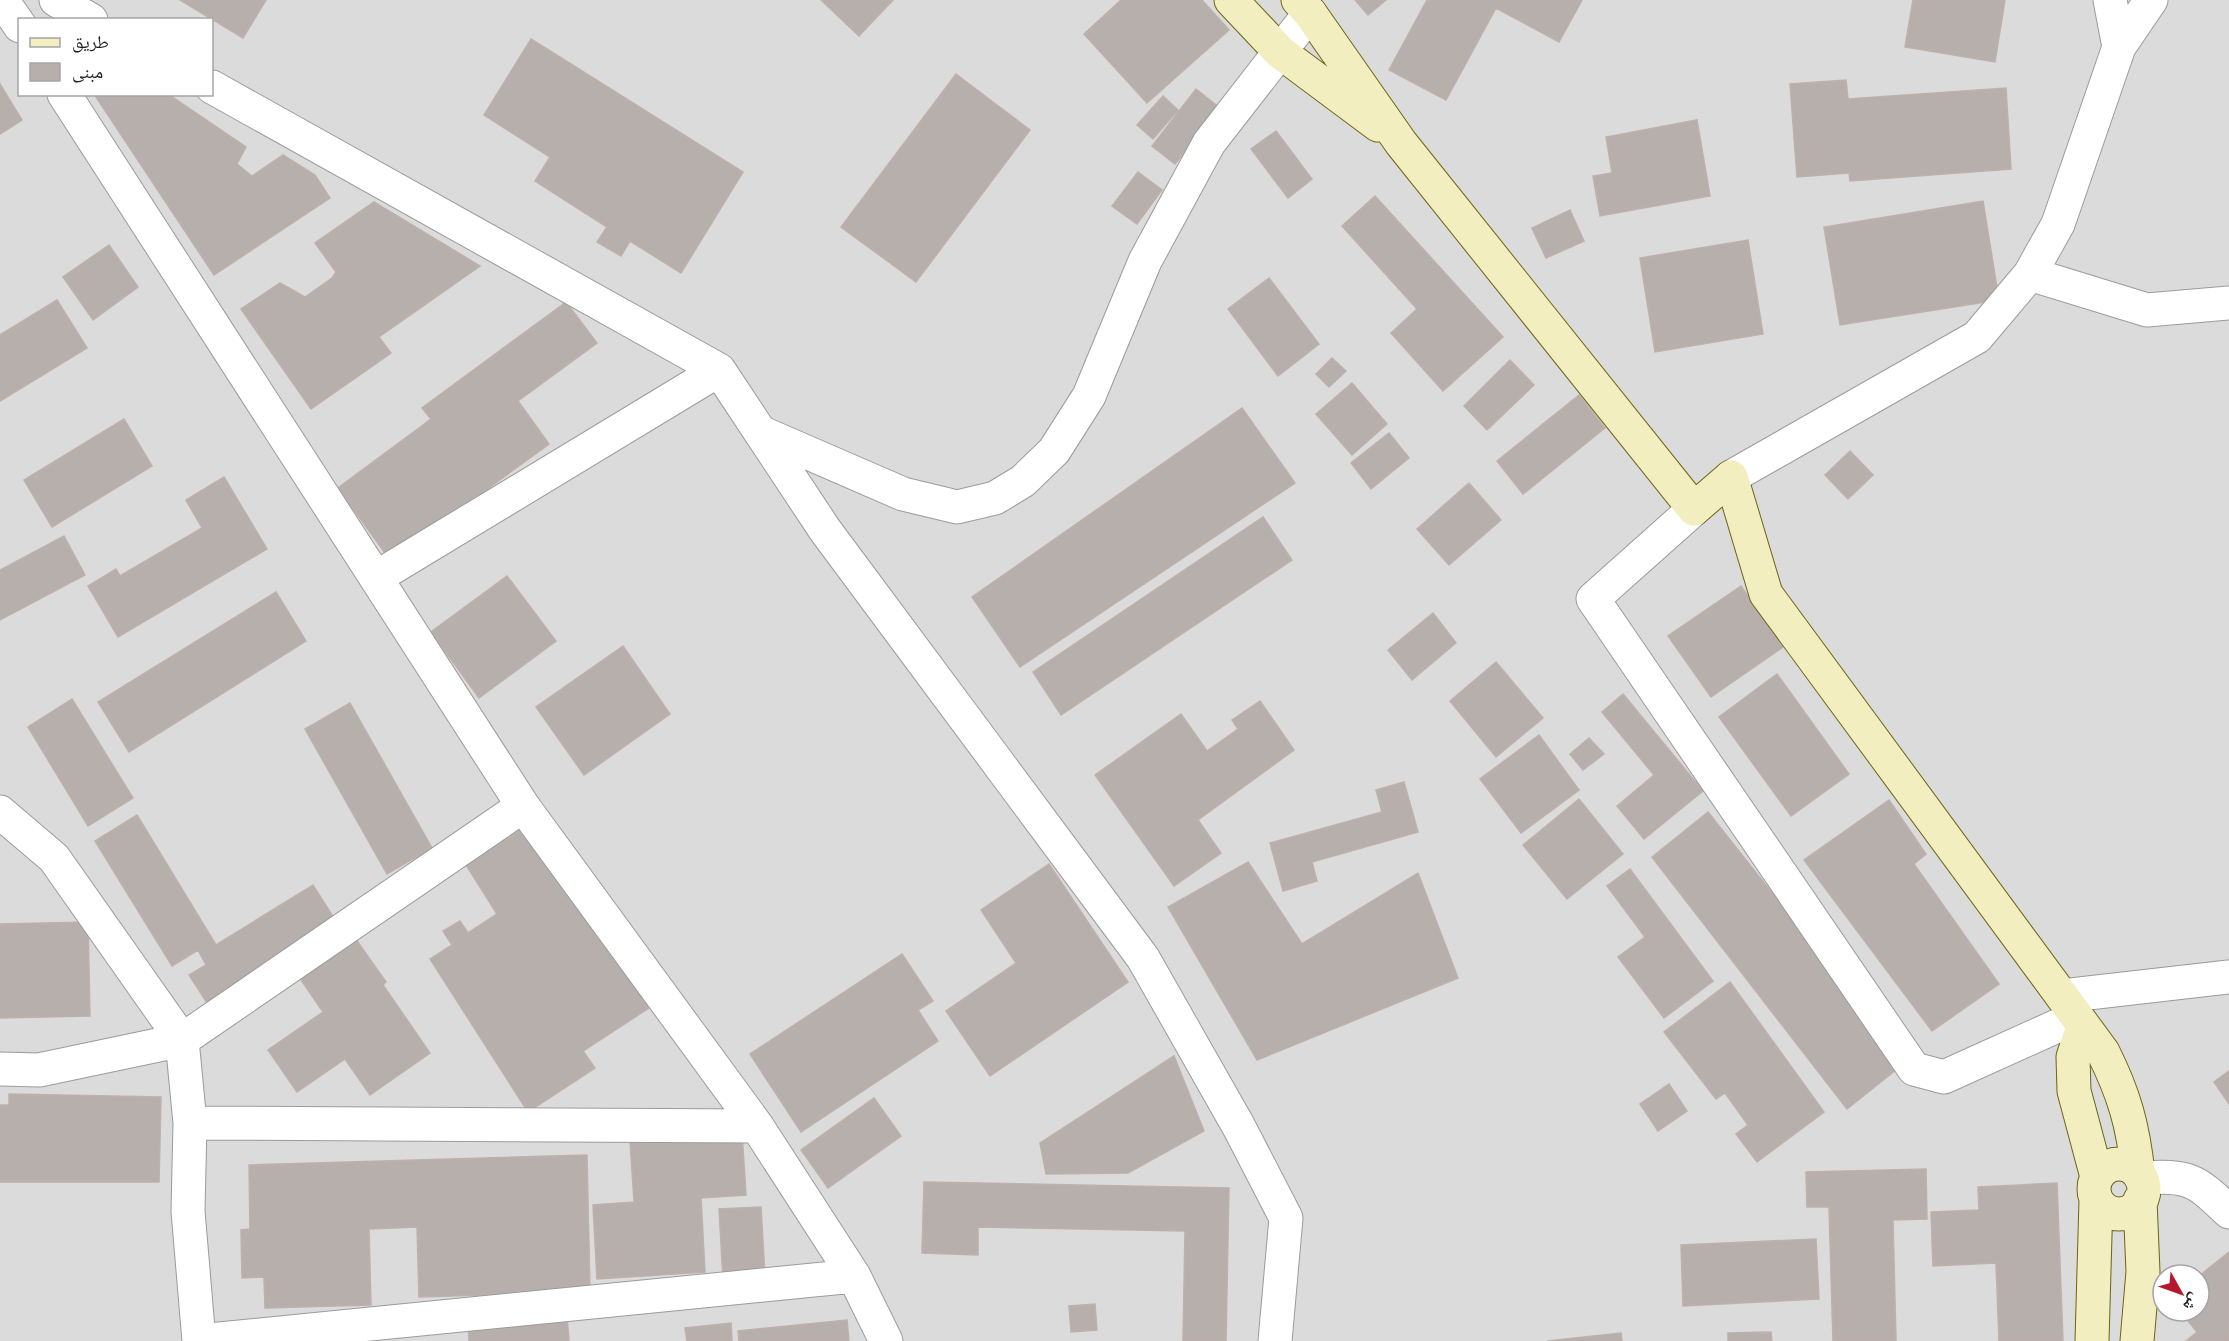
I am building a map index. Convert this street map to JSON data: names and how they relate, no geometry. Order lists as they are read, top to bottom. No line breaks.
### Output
{"legend":["طريق","مبنى"],"north":"bottom right"}
